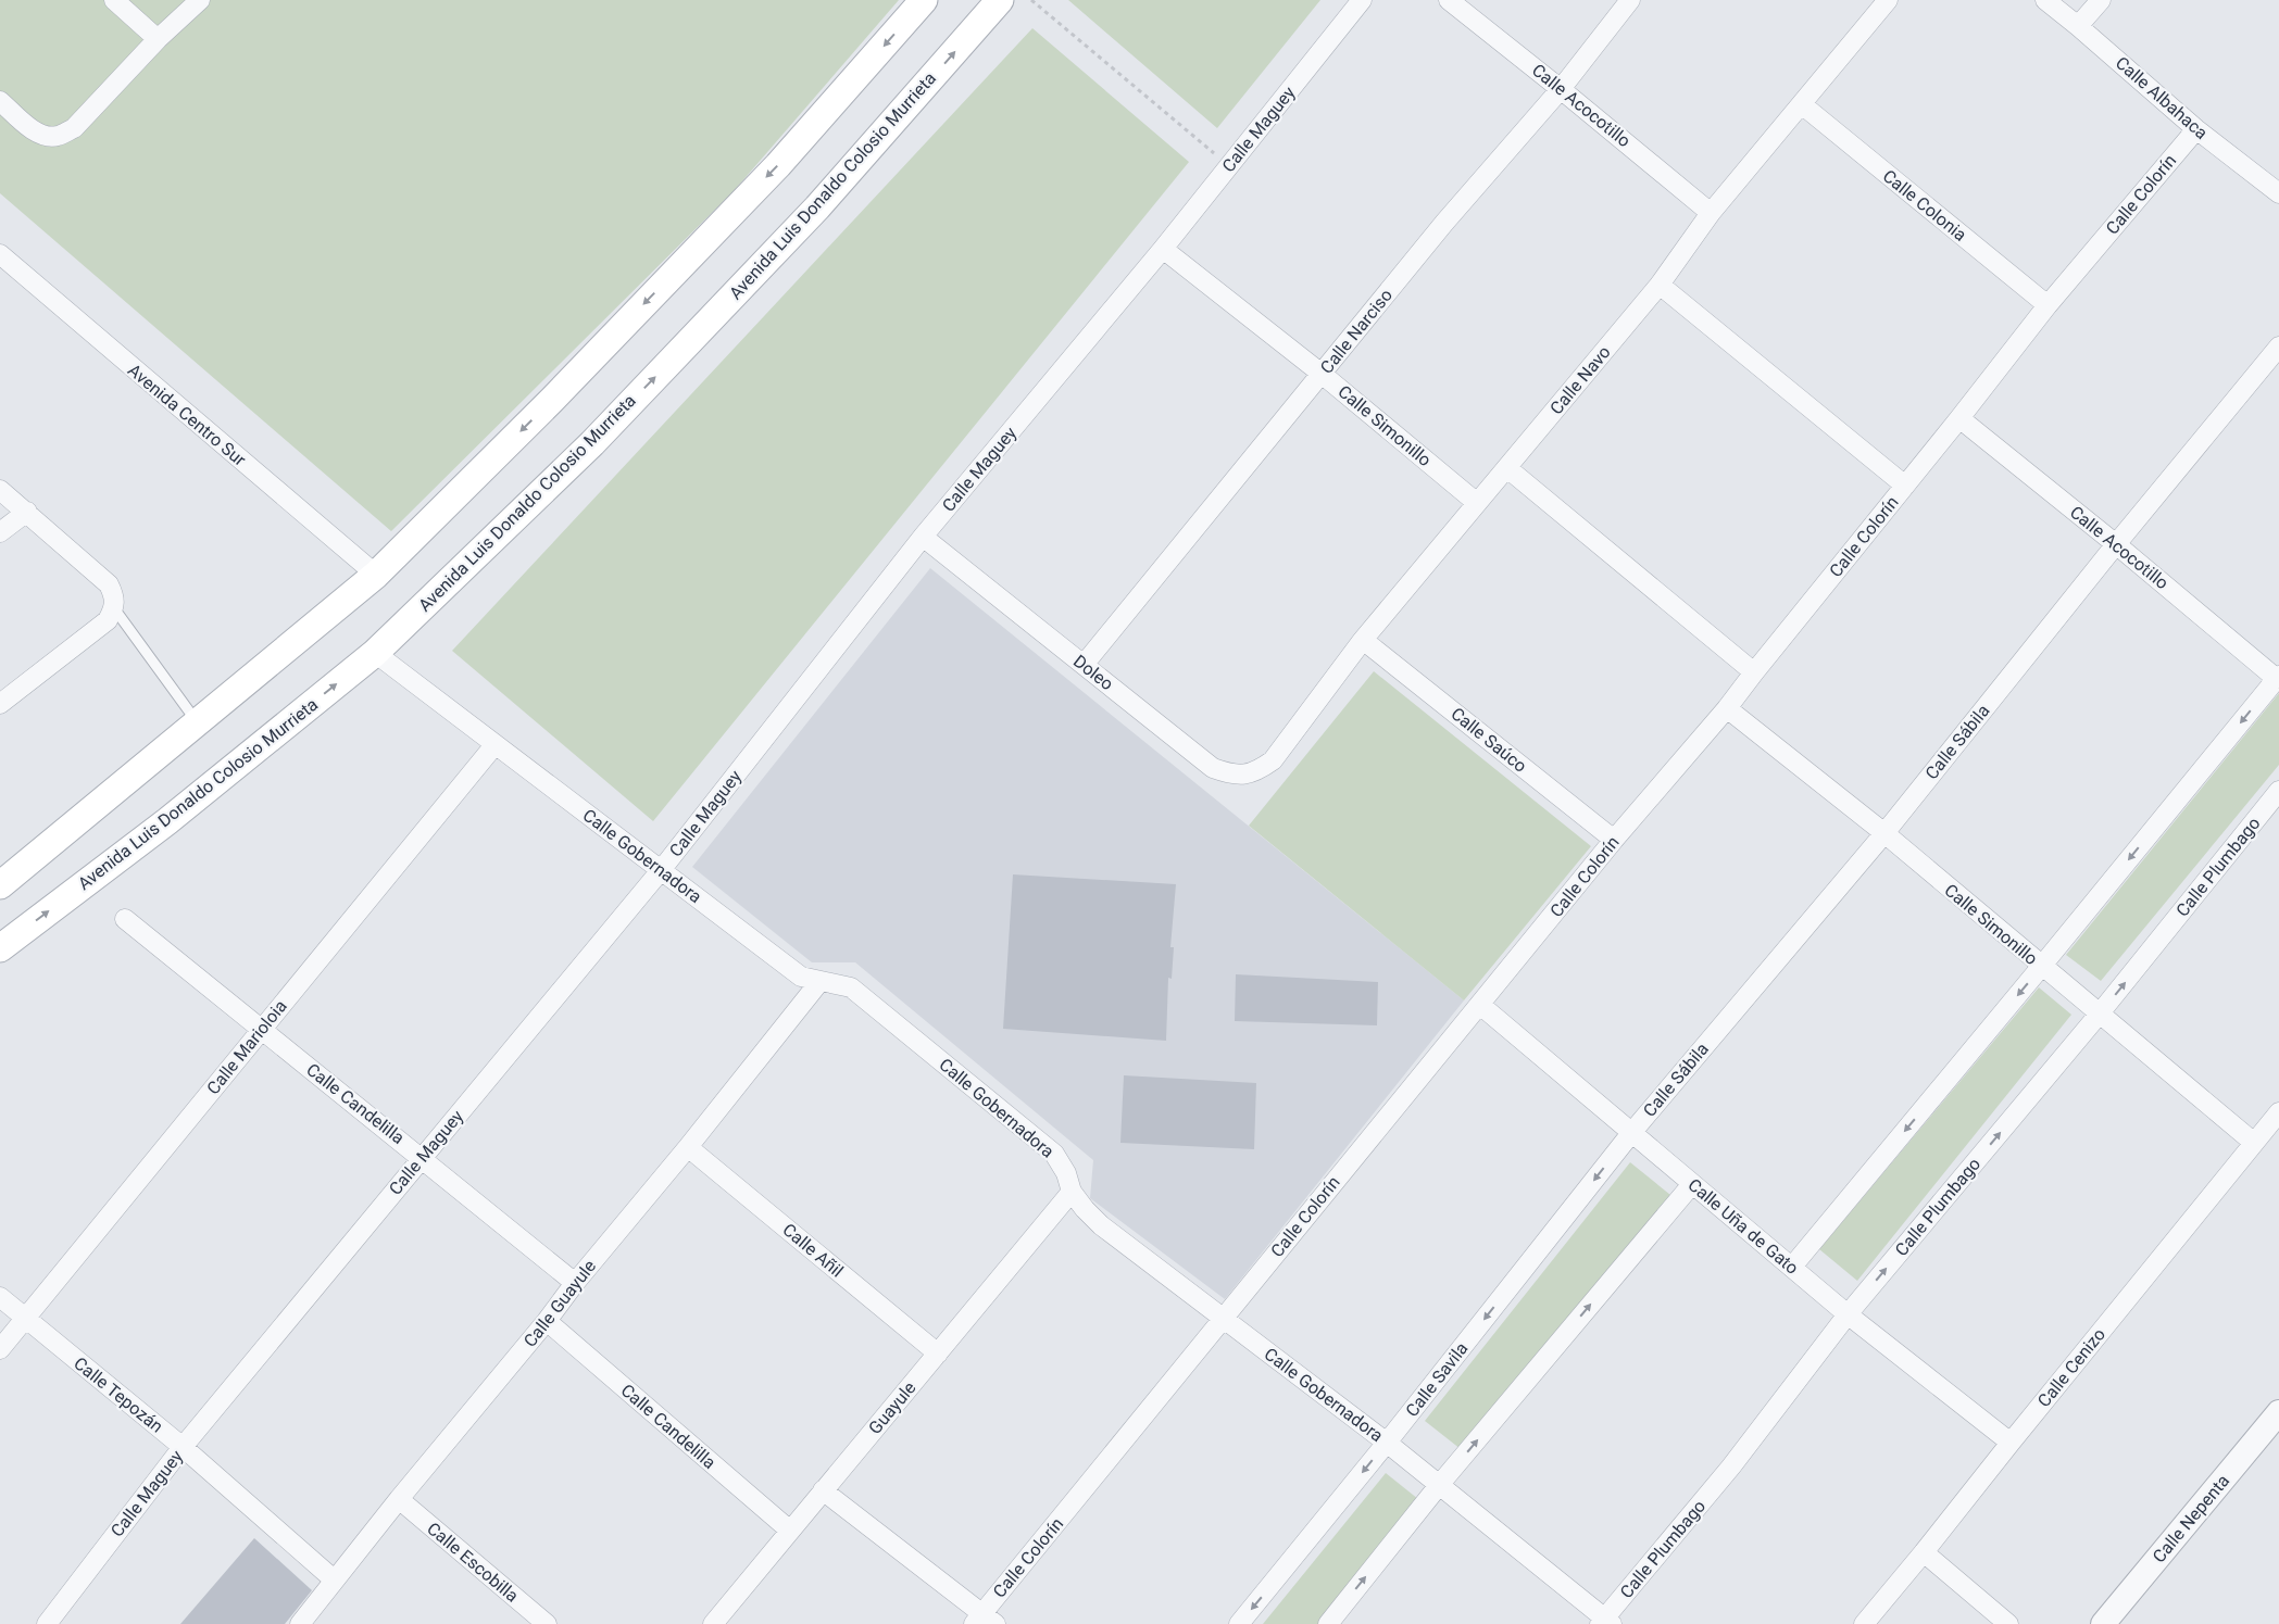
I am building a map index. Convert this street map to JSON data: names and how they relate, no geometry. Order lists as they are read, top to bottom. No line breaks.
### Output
{"streets":{"main road":["Avenida Luis Donaldo Colosio Murrieta"],"street":["Calle Albahaca","Calle Acocotillo","Calle Maguey","Calle Colorín","Calle Colonia","Calle Narciso","Calle Navo","Avenida Centro Sur","Calle Simonillo","Doleo","Calle Saúco","Calle Sábila","Calle Gobernadora","Calle Plumbago","Calle Marioloia","Calle Candelilla","Calle Uña de Gato","Calle Añil","Calle Guayule","Calle Cenizo","Calle Savila","Calle Tepozán","Guayule","Calle Nepenta","Calle Escobilla"]},"crossings":[["Calle Albahaca","Calle Colorín"],["Calle Acocotillo","Calle Colorín"],["Calle Acocotillo","Calle Narciso"],["Calle Acocotillo","Calle Navo"],["Calle Acocotillo","Calle Sábila"],["Calle Maguey","Calle Simonillo"],["Calle Maguey","Doleo"],["Calle Maguey","Calle Gobernadora"],["Calle Maguey","Calle Candelilla"],["Calle Maguey","Calle Tepozán"],["Avenida Luis Donaldo Colosio Murrieta","Calle Gobernadora"],["Calle Colorín","Calle Colonia"],["Calle Colorín","Calle Simonillo"],["Calle Colorín","Calle Saúco"],["Calle Colorín","Calle Gobernadora"],["Calle Colorín","Calle Uña de Gato"],["Calle Colonia","Calle Navo"],["Calle Narciso","Calle Simonillo"],["Calle Narciso","Doleo"],["Calle Navo","Calle Simonillo"],["Calle Navo","Doleo"],["Calle Navo","Calle Saúco"],["Calle Simonillo","Calle Sábila"],["Calle Simonillo","Calle Plumbago"],["Calle Simonillo","Calle Cenizo"],["Calle Sábila","Calle Uña de Gato"],["Calle Sábila","Calle Savila"],["Calle Gobernadora","Calle Plumbago"],["Calle Gobernadora","Calle Marioloia"],["Calle Gobernadora","Calle Guayule"],["Calle Gobernadora","Calle Savila"],["Calle Gobernadora","Guayule"],["Calle Plumbago","Calle Uña de Gato"],["Calle Marioloia","Calle Candelilla"],["Calle Marioloia","Calle Tepozán"],["Calle Candelilla","Calle Guayule"],["Calle Candelilla","Guayule"],["Calle Uña de Gato","Calle Cenizo"],["Calle Uña de Gato","Calle Savila"],["Calle Añil","Calle Guayule"],["Calle Añil","Guayule"],["Calle Guayule","Calle Tepozán"],["Calle Guayule","Calle Escobilla"]]}
